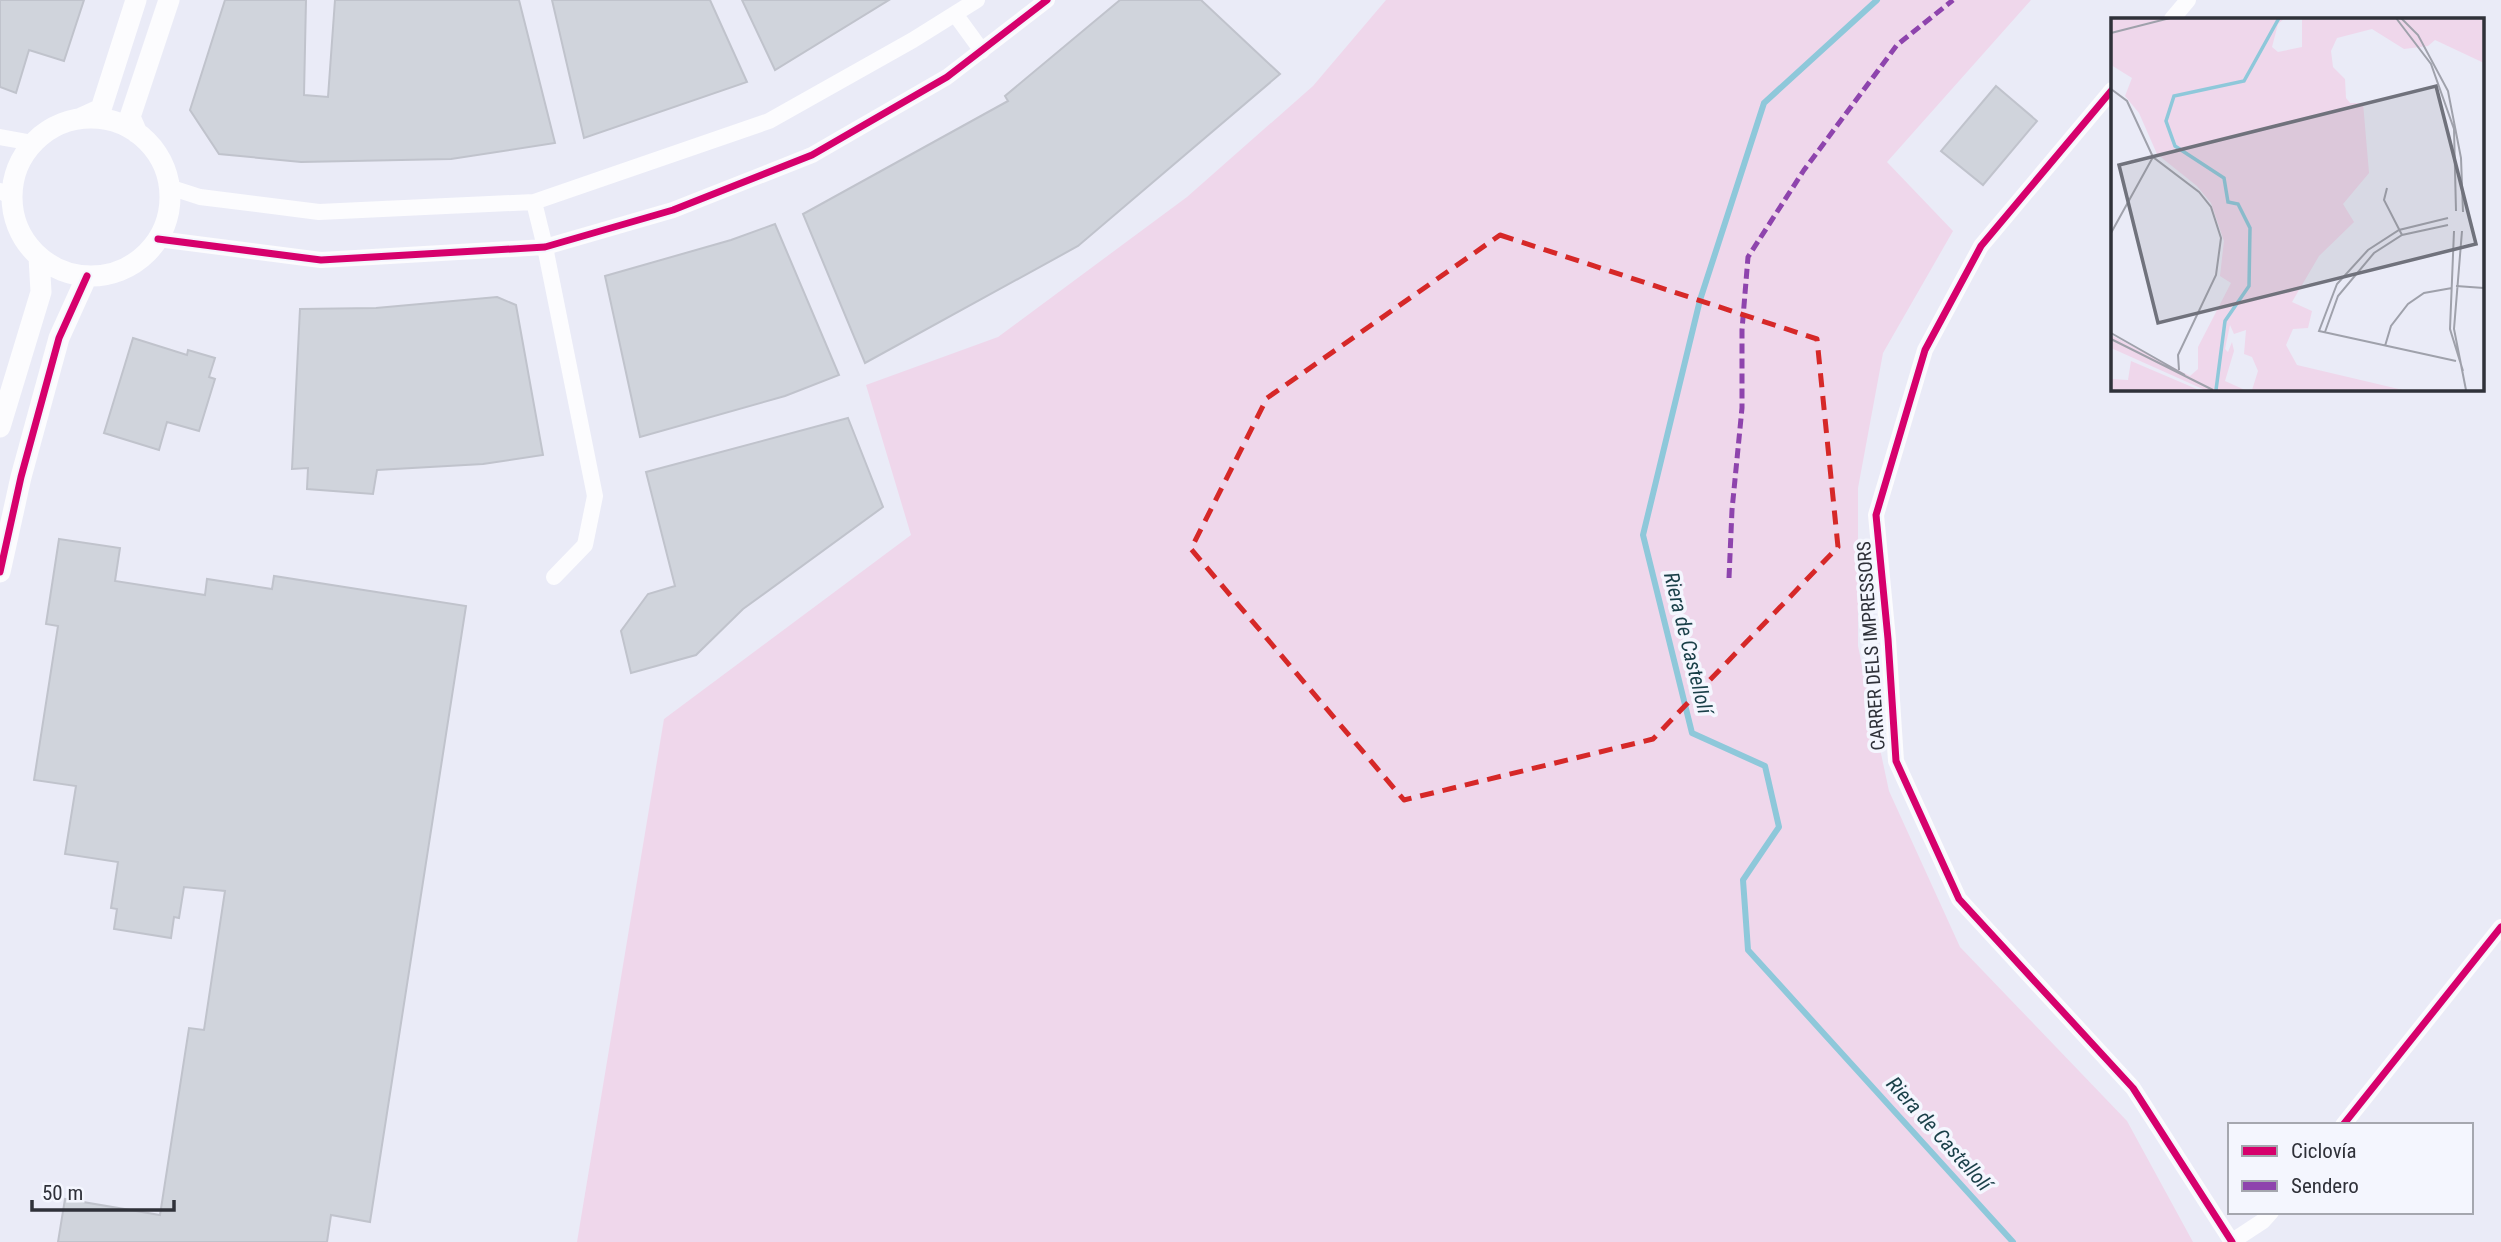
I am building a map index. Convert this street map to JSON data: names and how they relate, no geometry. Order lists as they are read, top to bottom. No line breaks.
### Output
{"streets":{"street":["CARRER DELS IMPRESSORS"]},"water":["Riera de Castellolí"],"legend":["Ciclovía","Sendero"],"scale_bar":"50 m"}
